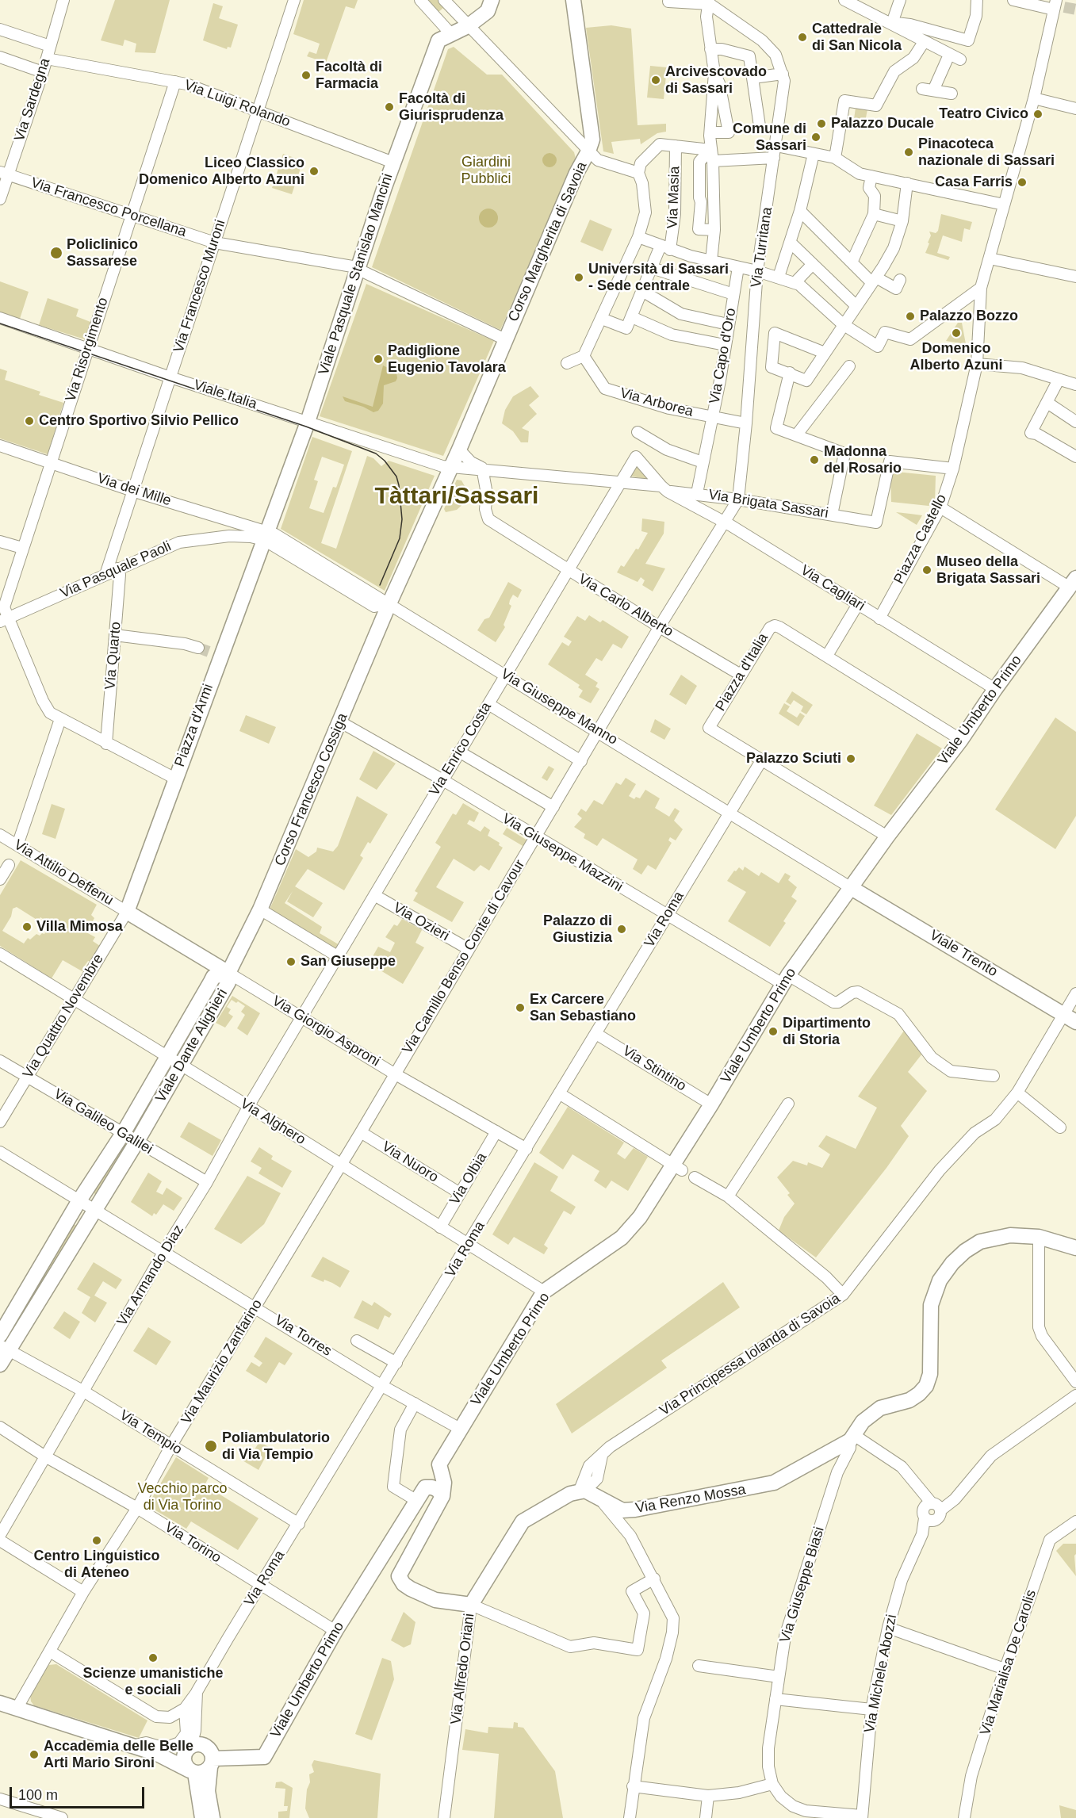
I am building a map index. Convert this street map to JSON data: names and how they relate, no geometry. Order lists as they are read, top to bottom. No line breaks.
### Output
{"streets":{"main road":["Corso Margherita di Savoia","Viale Pasquale Stanislao Mancini","Viale Umberto Primo","Piazza d'Armi","Corso Francesco Cossiga","Viale Trento","Via Giorgio Asproni","Viale Dante Alighieri","Via Renzo Mossa","Via Alfredo Oriani"],"street":["Via Sardegna","Via Luigi Rolando","Via Masia","Via Francesco Porcellana","Via Turritana","Via Francesco Muroni","Via Risorgimento","Via Capo d'Oro","Viale Italia","Via Arborea","Via dei Mille","Via Brigata Sassari","Piazza Castello","Via Pasquale Paoli","Via Cagliari","Via Carlo Alberto","Via Quarto","Piazza d'Italia","Via Giuseppe Manno","Via Enrico Costa","Via Giuseppe Mazzini","Via Attilio Deffenu","Via Roma","Via Ozieri","Via Camillo Benso Conte di Cavour","Via Quattro Novembre","Via Stintino","Via Galileo Galilei","Via Alghero","Via Nuoro","Via Olbia","Via Armando Diaz","Via Torres","Via Principessa Iolanda di Savoia","Via Maurizio Zanfarino","Via Tempio","Via Torino","Via Giuseppe Biasi","Via Marialisa De Carolis","Via Michele Abozzi"]},"crossings":[["Via Sardegna","Via Luigi Rolando"],["Via Sardegna","Via Francesco Porcellana"],["Via Luigi Rolando","Viale Pasquale Stanislao Mancini"],["Via Luigi Rolando","Via Francesco Muroni"],["Via Luigi Rolando","Via Risorgimento"],["Via Francesco Porcellana","Corso Margherita di Savoia"],["Via Francesco Porcellana","Viale Pasquale Stanislao Mancini"],["Via Francesco Porcellana","Via Francesco Muroni"],["Via Francesco Porcellana","Via Risorgimento"],["Corso Margherita di Savoia","Viale Italia"],["Corso Margherita di Savoia","Via Giuseppe Manno"],["Corso Margherita di Savoia","Corso Francesco Cossiga"],["Via Turritana","Via Arborea"],["Via Turritana","Via Brigata Sassari"],["Via Turritana","Via Cagliari"],["Via Turritana","Via Camillo Benso Conte di Cavour"],["Viale Pasquale Stanislao Mancini","Viale Italia"],["Viale Pasquale Stanislao Mancini","Via dei Mille"],["Viale Pasquale Stanislao Mancini","Via Pasquale Paoli"],["Viale Pasquale Stanislao Mancini","Piazza d'Armi"],["Via Francesco Muroni","Viale Italia"],["Via Francesco Muroni","Via dei Mille"],["Via Francesco Muroni","Via Pasquale Paoli"],["Via Risorgimento","Viale Italia"],["Via Risorgimento","Via dei Mille"],["Via Risorgimento","Via Pasquale Paoli"],["Via Capo d'Oro","Via Arborea"],["Via Capo d'Oro","Via Brigata Sassari"],["Viale Italia","Via Brigata Sassari"],["Viale Italia","Via Carlo Alberto"],["Via dei Mille","Via Pasquale Paoli"],["Via dei Mille","Piazza d'Armi"],["Via Brigata Sassari","Piazza Castello"],["Via Brigata Sassari","Via Cagliari"],["Via Brigata Sassari","Via Carlo Alberto"],["Via Brigata Sassari","Via Enrico Costa"],["Piazza Castello","Via Cagliari"],["Via Pasquale Paoli","Via Quarto"],["Via Pasquale Paoli","Piazza d'Armi"],["Via Cagliari","Viale Umberto Primo"],["Via Cagliari","Via Camillo Benso Conte di Cavour"],["Via Carlo Alberto","Piazza d'Italia"],["Via Carlo Alberto","Via Enrico Costa"],["Via Carlo Alberto","Via Camillo Benso Conte di Cavour"],["Piazza d'Italia","Viale Umberto Primo"],["Piazza d'Italia","Via Roma"],["Via Giuseppe Manno","Viale Umberto Primo"],["Via Giuseppe Manno","Via Enrico Costa"],["Via Giuseppe Manno","Corso Francesco Cossiga"],["Via Giuseppe Manno","Via Roma"],["Via Giuseppe Manno","Viale Trento"],["Via Giuseppe Manno","Via Camillo Benso Conte di Cavour"],["Viale Umberto Primo","Via Giuseppe Mazzini"],["Viale Umberto Primo","Via Roma"],["Viale Umberto Primo","Viale Trento"],["Viale Umberto Primo","Via Stintino"],["Viale Umberto Primo","Via Alghero"],["Viale Umberto Primo","Via Torres"],["Viale Umberto Primo","Via Torino"],["Viale Umberto Primo","Via Alfredo Oriani"],["Piazza d'Armi","Via Attilio Deffenu"],["Piazza d'Armi","Via Quattro Novembre"],["Piazza d'Armi","Via Giorgio Asproni"],["Via Enrico Costa","Via Giuseppe Mazzini"],["Via Enrico Costa","Via Ozieri"],["Via Enrico Costa","Via Giorgio Asproni"],["Via Enrico Costa","Via Armando Diaz"],["Corso Francesco Cossiga","Via Giuseppe Mazzini"],["Corso Francesco Cossiga","Via Giorgio Asproni"],["Corso Francesco Cossiga","Viale Dante Alighieri"],["Via Giuseppe Mazzini","Via Roma"],["Via Giuseppe Mazzini","Via Camillo Benso Conte di Cavour"],["Via Attilio Deffenu","Via Quattro Novembre"],["Via Attilio Deffenu","Via Giorgio Asproni"],["Via Roma","Via Giorgio Asproni"],["Via Roma","Via Stintino"],["Via Roma","Via Alghero"],["Via Roma","Via Torres"],["Via Roma","Via Tempio"],["Via Roma","Via Torino"],["Via Ozieri","Via Camillo Benso Conte di Cavour"],["Viale Trento","Via Principessa Iolanda di Savoia"],["Via Camillo Benso Conte di Cavour","Via Giorgio Asproni"],["Via Camillo Benso Conte di Cavour","Via Maurizio Zanfarino"],["Via Quattro Novembre","Via Giorgio Asproni"],["Via Quattro Novembre","Via Galileo Galilei"],["Via Quattro Novembre","Via Alghero"],["Via Giorgio Asproni","Viale Dante Alighieri"],["Via Giorgio Asproni","Via Olbia"],["Via Giorgio Asproni","Via Armando Diaz"],["Via Giorgio Asproni","Via Maurizio Zanfarino"],["Viale Dante Alighieri","Via Galileo Galilei"],["Viale Dante Alighieri","Via Alghero"],["Viale Dante Alighieri","Via Torres"],["Viale Dante Alighieri","Via Tempio"],["Via Galileo Galilei","Via Armando Diaz"],["Via Alghero","Via Olbia"],["Via Alghero","Via Armando Diaz"],["Via Alghero","Via Maurizio Zanfarino"],["Via Nuoro","Via Olbia"],["Via Nuoro","Via Maurizio Zanfarino"],["Via Armando Diaz","Via Torres"],["Via Armando Diaz","Via Tempio"],["Via Armando Diaz","Via Torino"],["Via Torres","Via Maurizio Zanfarino"],["Via Principessa Iolanda di Savoia","Via Renzo Mossa"],["Via Maurizio Zanfarino","Via Tempio"],["Via Maurizio Zanfarino","Via Torino"],["Via Renzo Mossa","Via Giuseppe Biasi"]],"districts":["Tàttari/Sassari"],"parks":["Giardini Pubblici","Vecchio parco di Via Torino"],"places":["Cattedrale di San Nicola","Facoltà di Farmacia","Arcivescovado di Sassari","Facoltà di Giurisprudenza","Teatro Civico","Palazzo Ducale","Comune di Sassari","Pinacoteca nazionale di Sassari","Liceo Classico Domenico Alberto Azuni","Casa Farris","Policlinico Sassarese","Università di Sassari - Sede centrale","Palazzo Bozzo","Domenico Alberto Azuni","Padiglione Eugenio Tavolara","Centro Sportivo Silvio Pellico","Madonna del Rosario","Museo della Brigata Sassari","Palazzo Sciuti","Villa Mimosa","Palazzo di Giustizia","San Giuseppe","Ex Carcere San Sebastiano","Dipartimento di Storia","Poliambulatorio di Via Tempio","Centro Linguistico di Ateneo","Scienze umanistiche e sociali","Accademia delle Belle Arti Mario Sironi"],"scale_bar":"100 m"}
